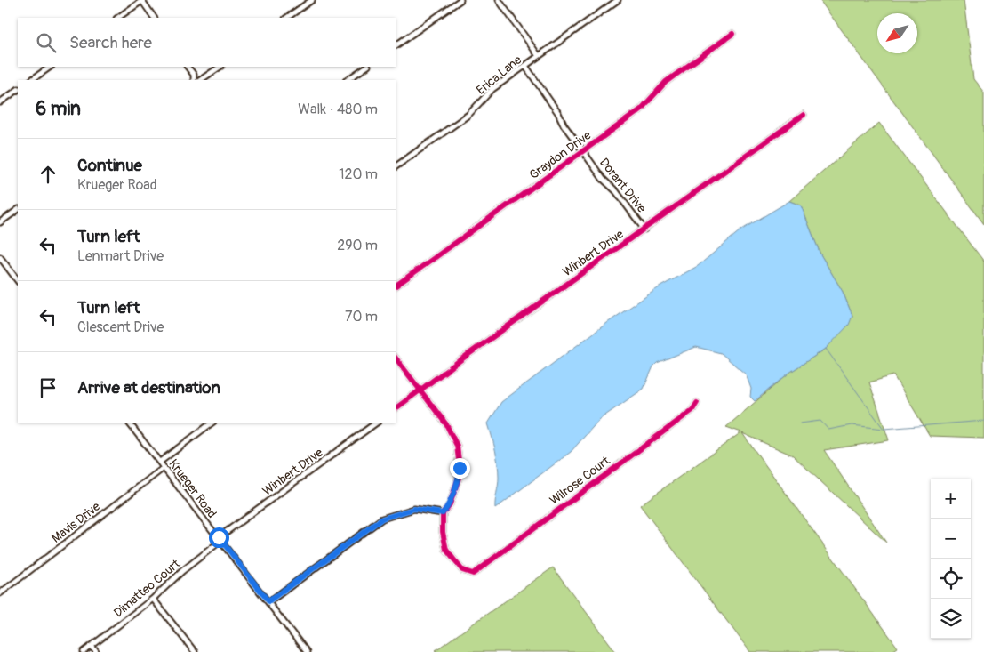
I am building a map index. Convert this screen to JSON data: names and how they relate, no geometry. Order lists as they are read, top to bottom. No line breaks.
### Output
{"streets":{"street":["Erica Lane","Graydon Drive","Dorant Drive","Winbert Drive","Wilrose Court","Krueger Road","Mavis Drive","Dimatteo Court"]},"crossings":[["Erica Lane","Dorant Drive"],["Graydon Drive","Dorant Drive"],["Dorant Drive","Winbert Drive"],["Winbert Drive","Krueger Road"],["Winbert Drive","Dimatteo Court"],["Krueger Road","Mavis Drive"],["Krueger Road","Dimatteo Court"]],"north":"bottom left","page":{"search":"Search here","heading":["6 min","Walk · 480 m"],"list":[["Continue","Krueger Road","120 m"],["Turn left","Lenmart Drive","290 m"],["Turn left","Clescent Drive","70 m"],"Arrive at destination"],"map_buttons":["+","−"]}}
